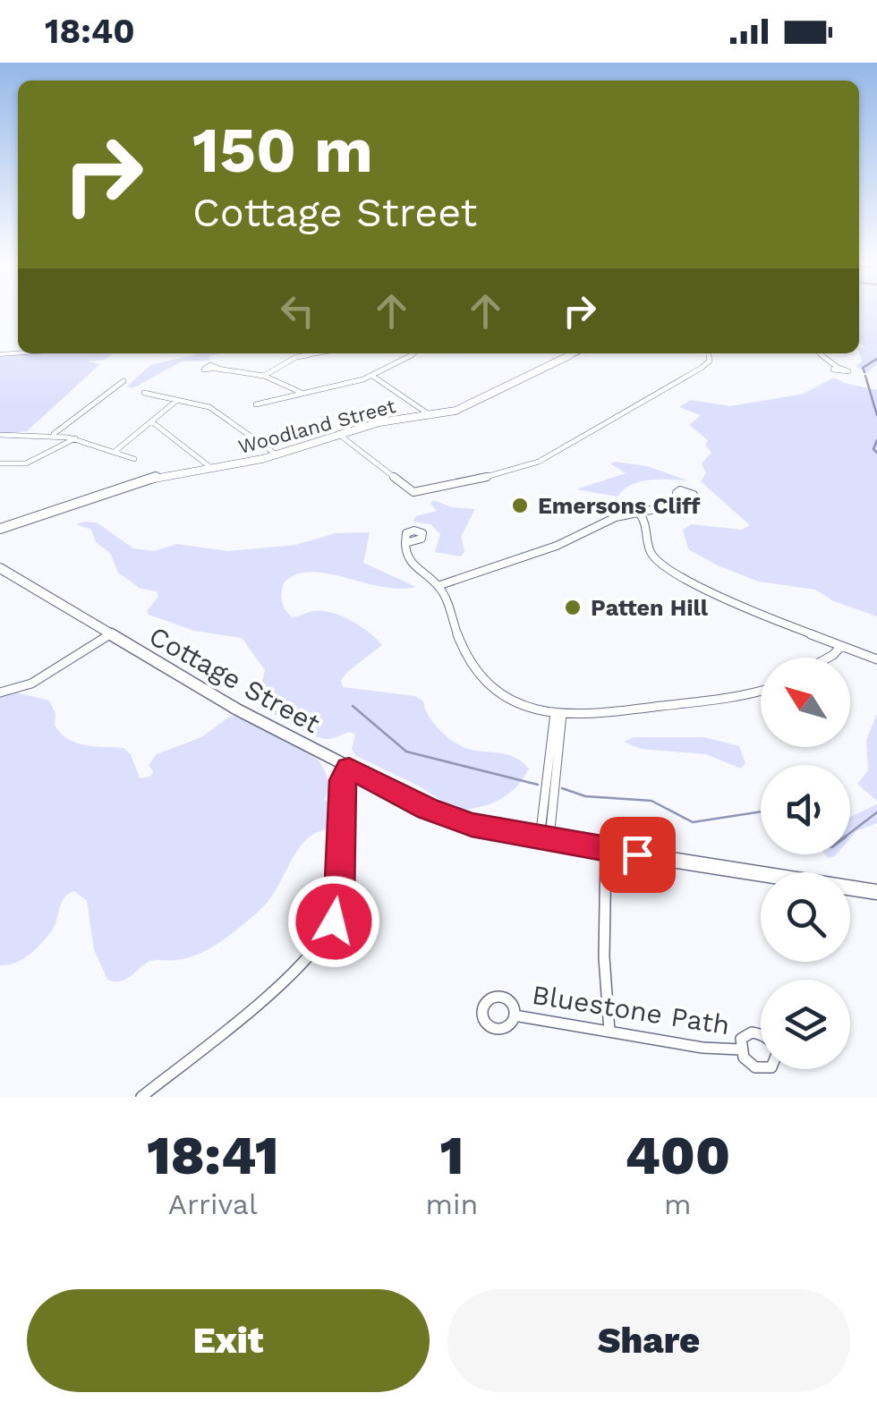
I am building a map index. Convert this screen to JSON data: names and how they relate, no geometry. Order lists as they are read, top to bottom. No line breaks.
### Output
{"streets":{"street":["Woodland Street","Cottage Street","Bluestone Path"]},"places":["Emersons Cliff","Patten Hill"],"north":"top left","page":{"status":"18:40","turn":["150 m","Cottage Street"],"eta":["18:41","Arrival","1","min","400","m"],"buttons":["Exit","Share"]}}
